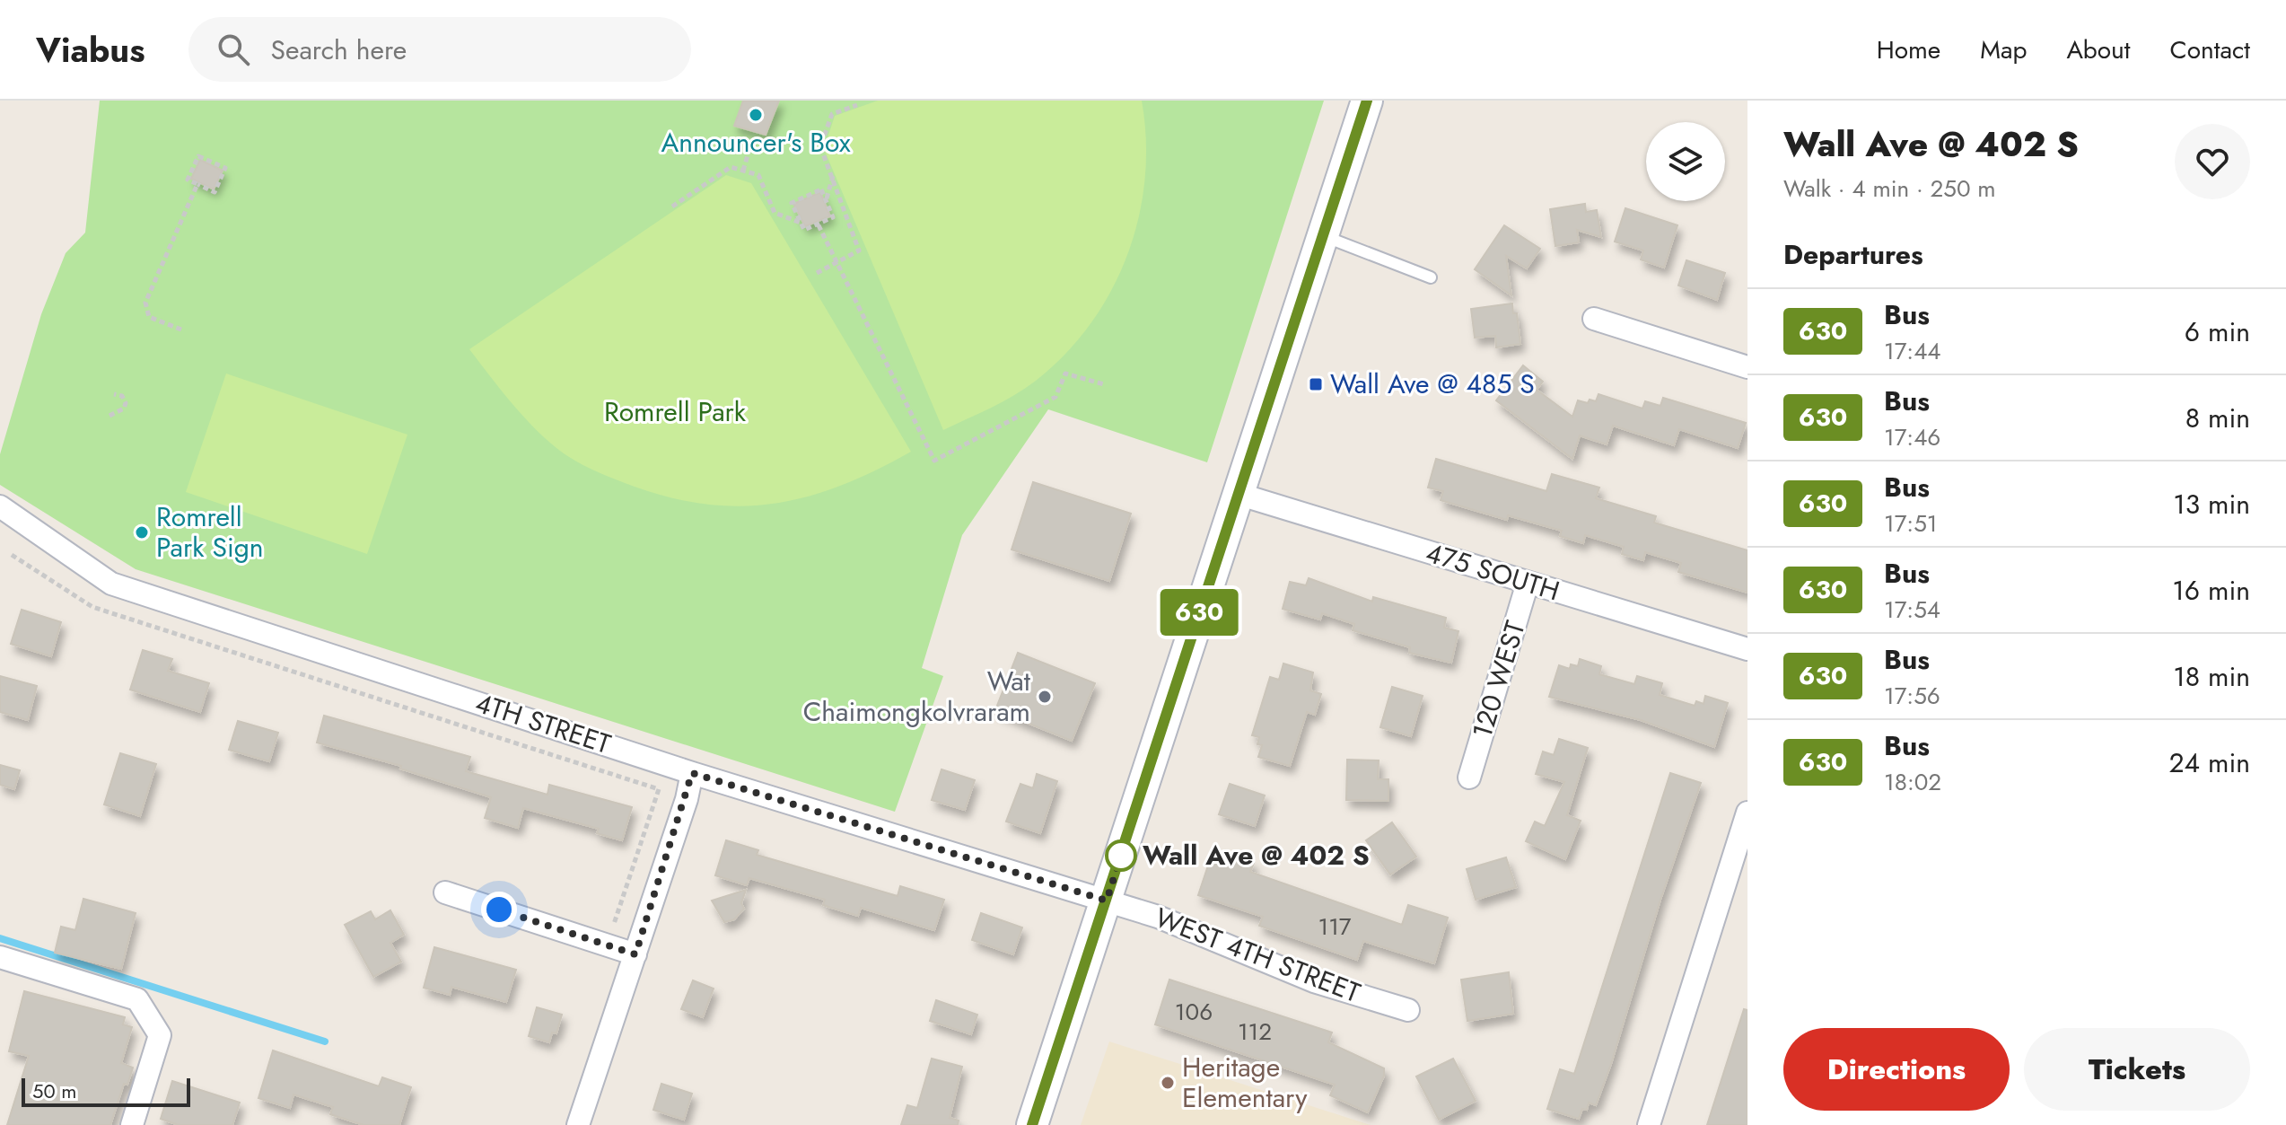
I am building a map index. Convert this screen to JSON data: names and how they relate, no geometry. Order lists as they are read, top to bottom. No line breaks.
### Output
{"streets":{"street":["475 SOUTH","120 WEST","4TH STREET","WEST 4TH STREET"]},"crossings":[["475 SOUTH","120 WEST"],["4TH STREET","WEST 4TH STREET"]],"parks":["Romrell Park"],"places":{"other":["Announcer's Box","Romrell Park Sign","Wat Chaimongkolvraram","Wall Ave @ 402 S","Heritage Elementary"],"transit":["Wall Ave @ 485 S"]},"lines":["bus line 630"],"house_numbers":["117","106","112"],"scale_bar":"50 m","page":{"header":"Viabus","search":"Search here","nav":["Home","Map","About","Contact"],"on_map":"630","heading":[["Wall Ave @ 402 S","Walk · 4 min · 250 m"],"Departures"],"list":[{"mark":"630","name":"Bus","note":"17:44","value":"6 min"},{"mark":"630","name":"Bus","note":"17:46","value":"8 min"},{"mark":"630","name":"Bus","note":"17:51","value":"13 min"},{"mark":"630","name":"Bus","note":"17:54","value":"16 min"},{"mark":"630","name":"Bus","note":"17:56","value":"18 min"},{"mark":"630","name":"Bus","note":"18:02","value":"24 min"}],"buttons":["Directions","Tickets"],"scale":"50 m"}}
